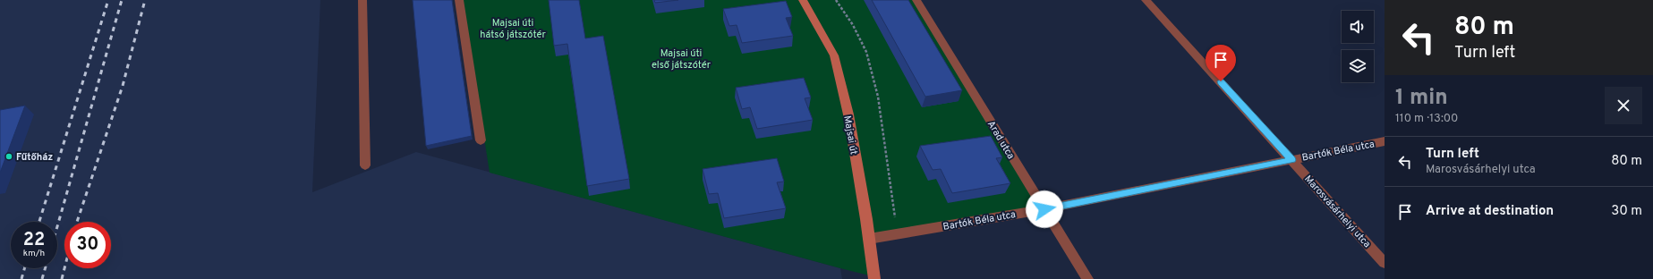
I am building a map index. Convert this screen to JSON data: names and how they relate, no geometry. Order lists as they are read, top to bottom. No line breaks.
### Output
{"streets":{"main road":["Majsai út"],"street":["Arad utca","Bartók Béla utca","Marosvásárhelyi utca"]},"crossings":[["Majsai út","Bartók Béla utca"],["Arad utca","Bartók Béla utca"],["Bartók Béla utca","Marosvásárhelyi utca"]],"parks":["Majsai úti hátsó játszótér","Majsai úti első játszótér"],"places":["Fűtőház"],"page":{"turn":["80 m","Turn left"],"heading":["1 min","110 m · 13:00"],"list":[{"name":"Turn left","note":"Marosvásárhelyi utca","value":"80 m"},{"name":"Arrive at destination","value":"30 m"}],"speed":"22 km/h","limit":"30"}}
